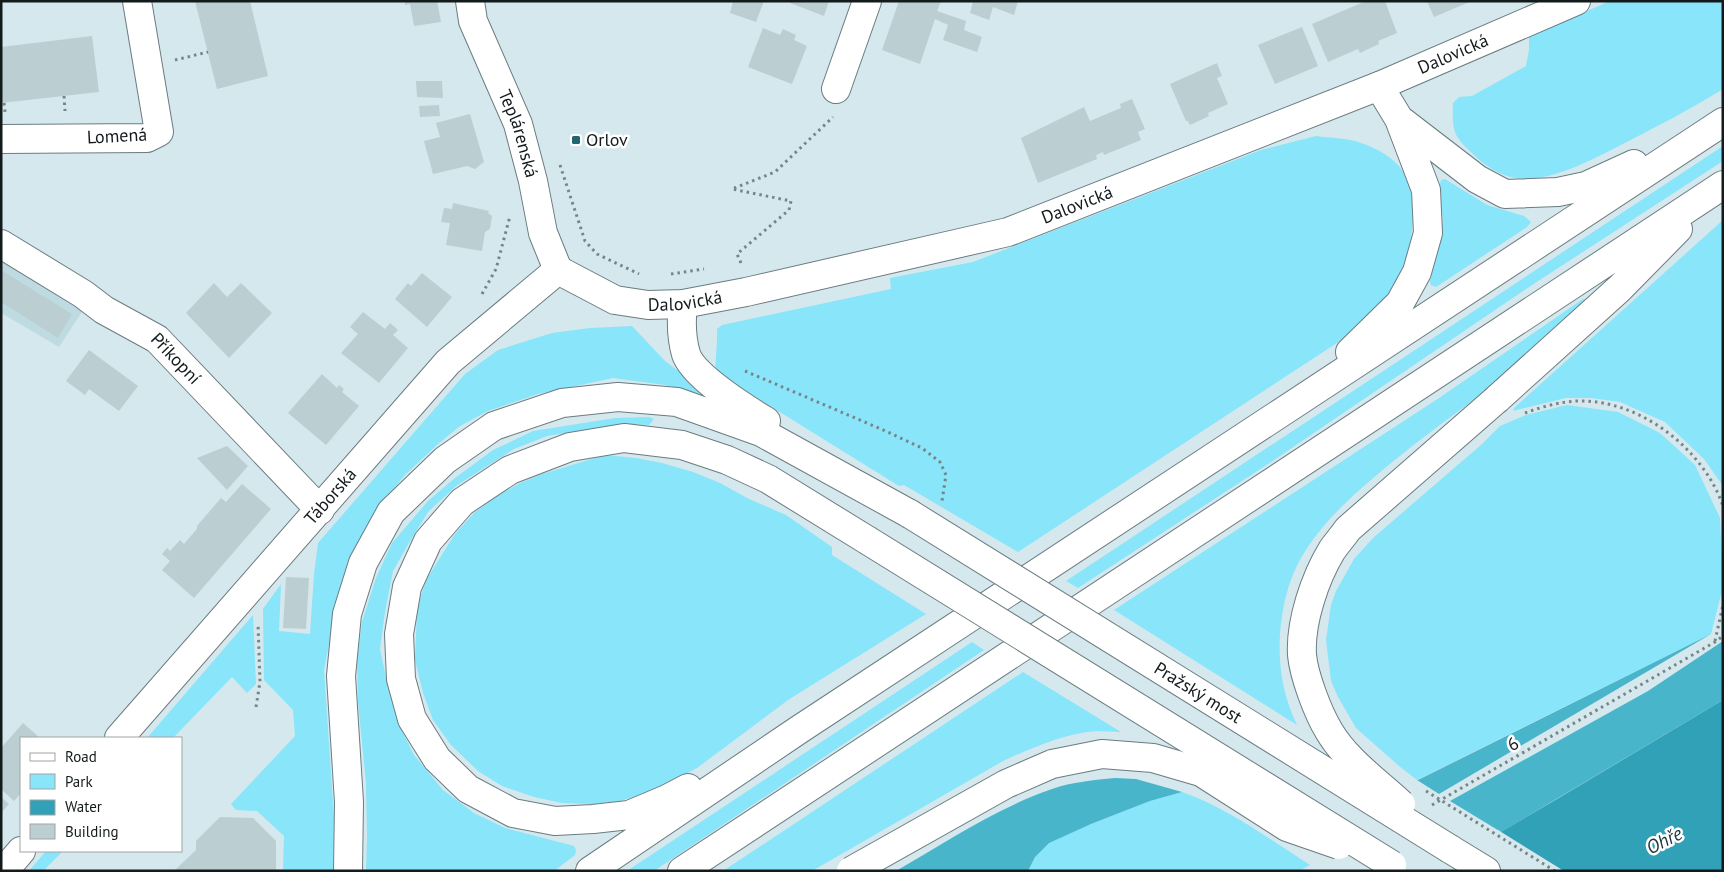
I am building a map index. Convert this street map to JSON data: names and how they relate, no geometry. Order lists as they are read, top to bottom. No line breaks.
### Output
{"streets":{"main road":["Dalovická","Teplárenská","Lomená","Příkopní","Táborská","Pražský most"],"path":["6"]},"crossings":[["Dalovická","Teplárenská"],["Dalovická","Táborská"],["Teplárenská","Táborská"],["Příkopní","Táborská"]],"water":["Ohře"],"places":{"transit":["Orlov"]},"legend":["Road","Park","Water","Building"]}
